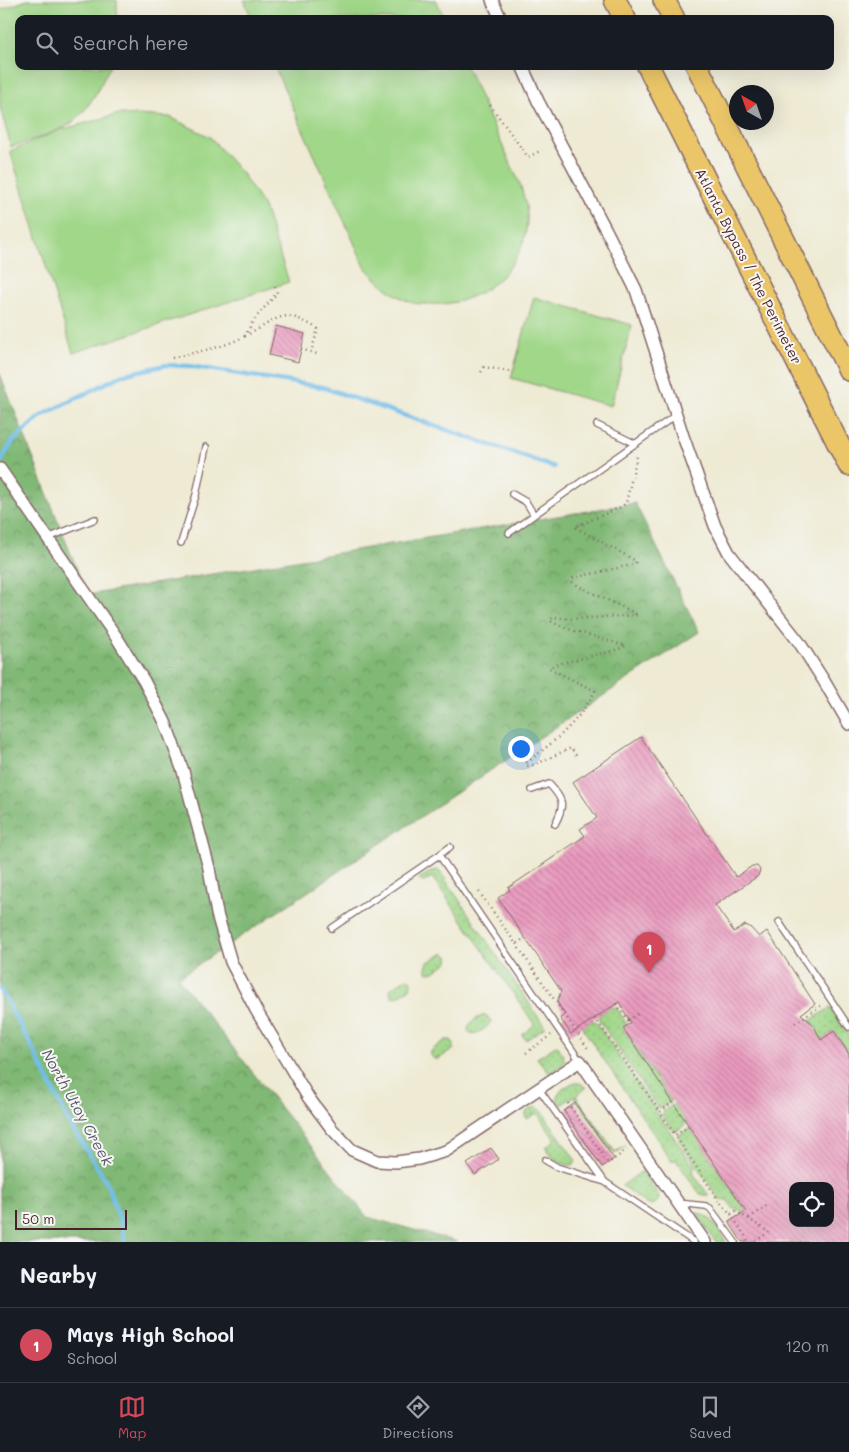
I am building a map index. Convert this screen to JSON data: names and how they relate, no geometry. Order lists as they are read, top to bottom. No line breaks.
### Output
{"streets":{"highway":["Atlanta Bypass / The Perimeter"]},"water":["North Utoy Creek"],"scale_bar":"50 m","north":"top left","page":{"search":"Search here","pins":"1","scale":"50 m","heading":"Nearby","list":[{"mark":"1","name":"Mays High School","note":"School","value":"120 m"}],"nav":["Map","Directions","Saved"]}}
